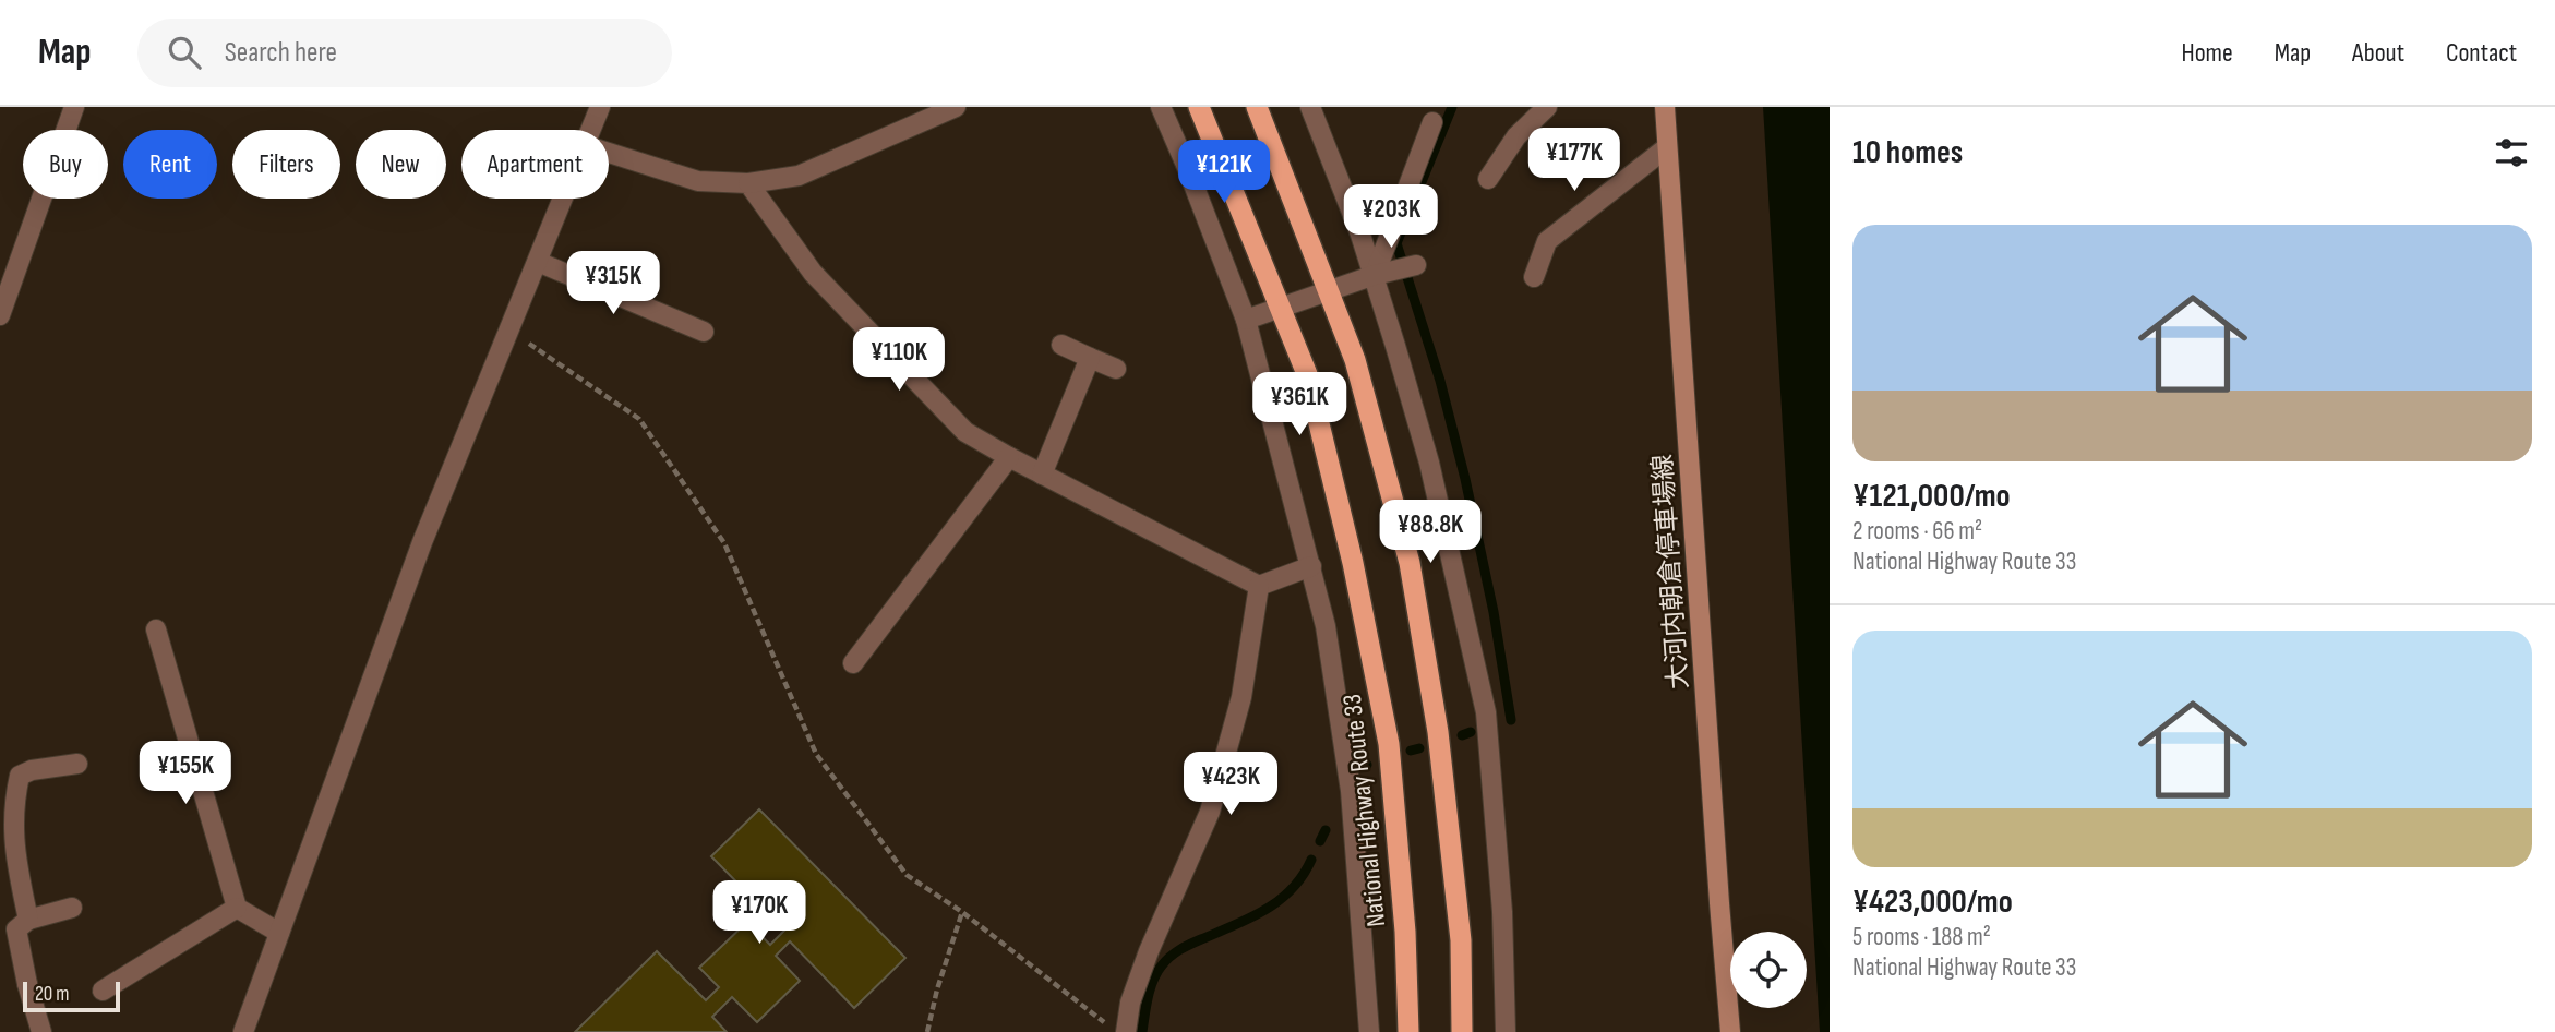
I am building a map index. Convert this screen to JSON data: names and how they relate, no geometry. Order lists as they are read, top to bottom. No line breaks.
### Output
{"streets":{"highway":["National Highway Route 33"],"main road":["大河内朝倉停車場線"]},"scale_bar":"20 m","page":{"header":"Map","search":"Search here","nav":["Home","Map","About","Contact"],"heading":"10 homes","price":["¥177K","¥121K","¥203K","¥315K","¥110K","¥361K","¥88.8K","¥155K","¥423K","¥170K"],"chip":["Buy","Rent","Filters","New","Apartment"],"list":[{"name":"¥121,000/mo","note":"2 rooms · 66 m² · National Highway Route 33"},{"name":"¥423,000/mo","note":"5 rooms · 188 m² · National Highway Route 33"}],"scale":"20 m"}}
